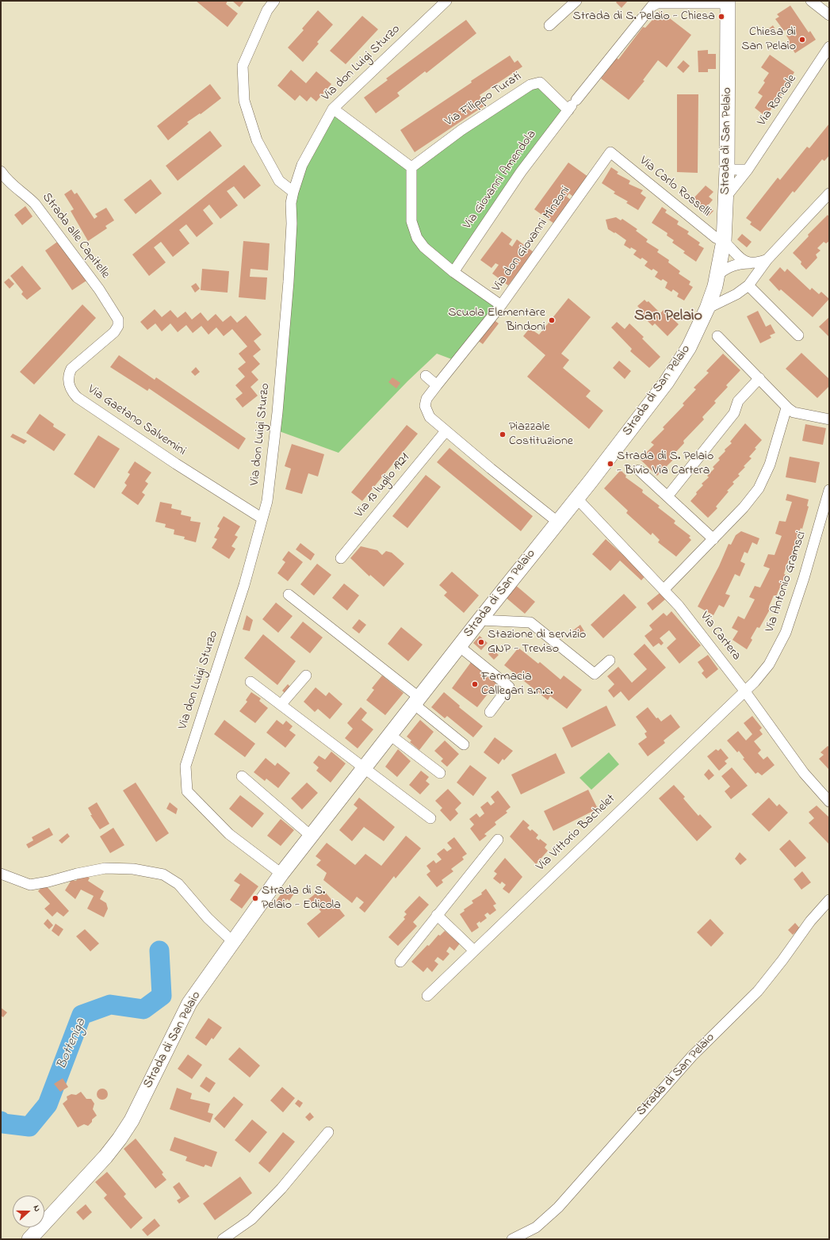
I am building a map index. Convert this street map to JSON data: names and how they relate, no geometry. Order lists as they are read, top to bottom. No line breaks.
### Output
{"streets":{"main road":["Strada di San Pelaio"],"street":["Via don Luigi Sturzo","Via Filippo Turati","Via Roncole","Via Giovanni Amendola","Via Carlo Rosselli","Strada alle Capitelle","Via don Giovanni Minzoni","Via Gaetano Salvemini","Via 13 luglio 1921","Via Antonio Gramsci","Via Cartera","Via Vittorio Bachelet"]},"crossings":[["Via don Luigi Sturzo","Strada di San Pelaio"],["Via don Luigi Sturzo","Via Gaetano Salvemini"],["Via Filippo Turati","Via Giovanni Amendola"],["Via Roncole","Strada di San Pelaio"],["Strada di San Pelaio","Via Giovanni Amendola"],["Strada di San Pelaio","Via Carlo Rosselli"],["Strada di San Pelaio","Via Cartera"],["Via Carlo Rosselli","Via don Giovanni Minzoni"],["Strada alle Capitelle","Via Gaetano Salvemini"],["Via Antonio Gramsci","Via Cartera"],["Via Antonio Gramsci","Via Vittorio Bachelet"],["Via Cartera","Via Vittorio Bachelet"]],"districts":["San Pelaio"],"water":["Botteniga"],"places":["Strada di S. Pelaio - Chiesa","Chiesa di San Pelaio","Scuola Elementare Bindoni","Piazzale Costituzione","Strada di S. Pelaio - Bivio Via Cartera","Stazione di servizio GNP - Treviso","Farmacia Callegari s.n.c.","Strada di S. Pelaio - Edicola"],"north":"right"}
